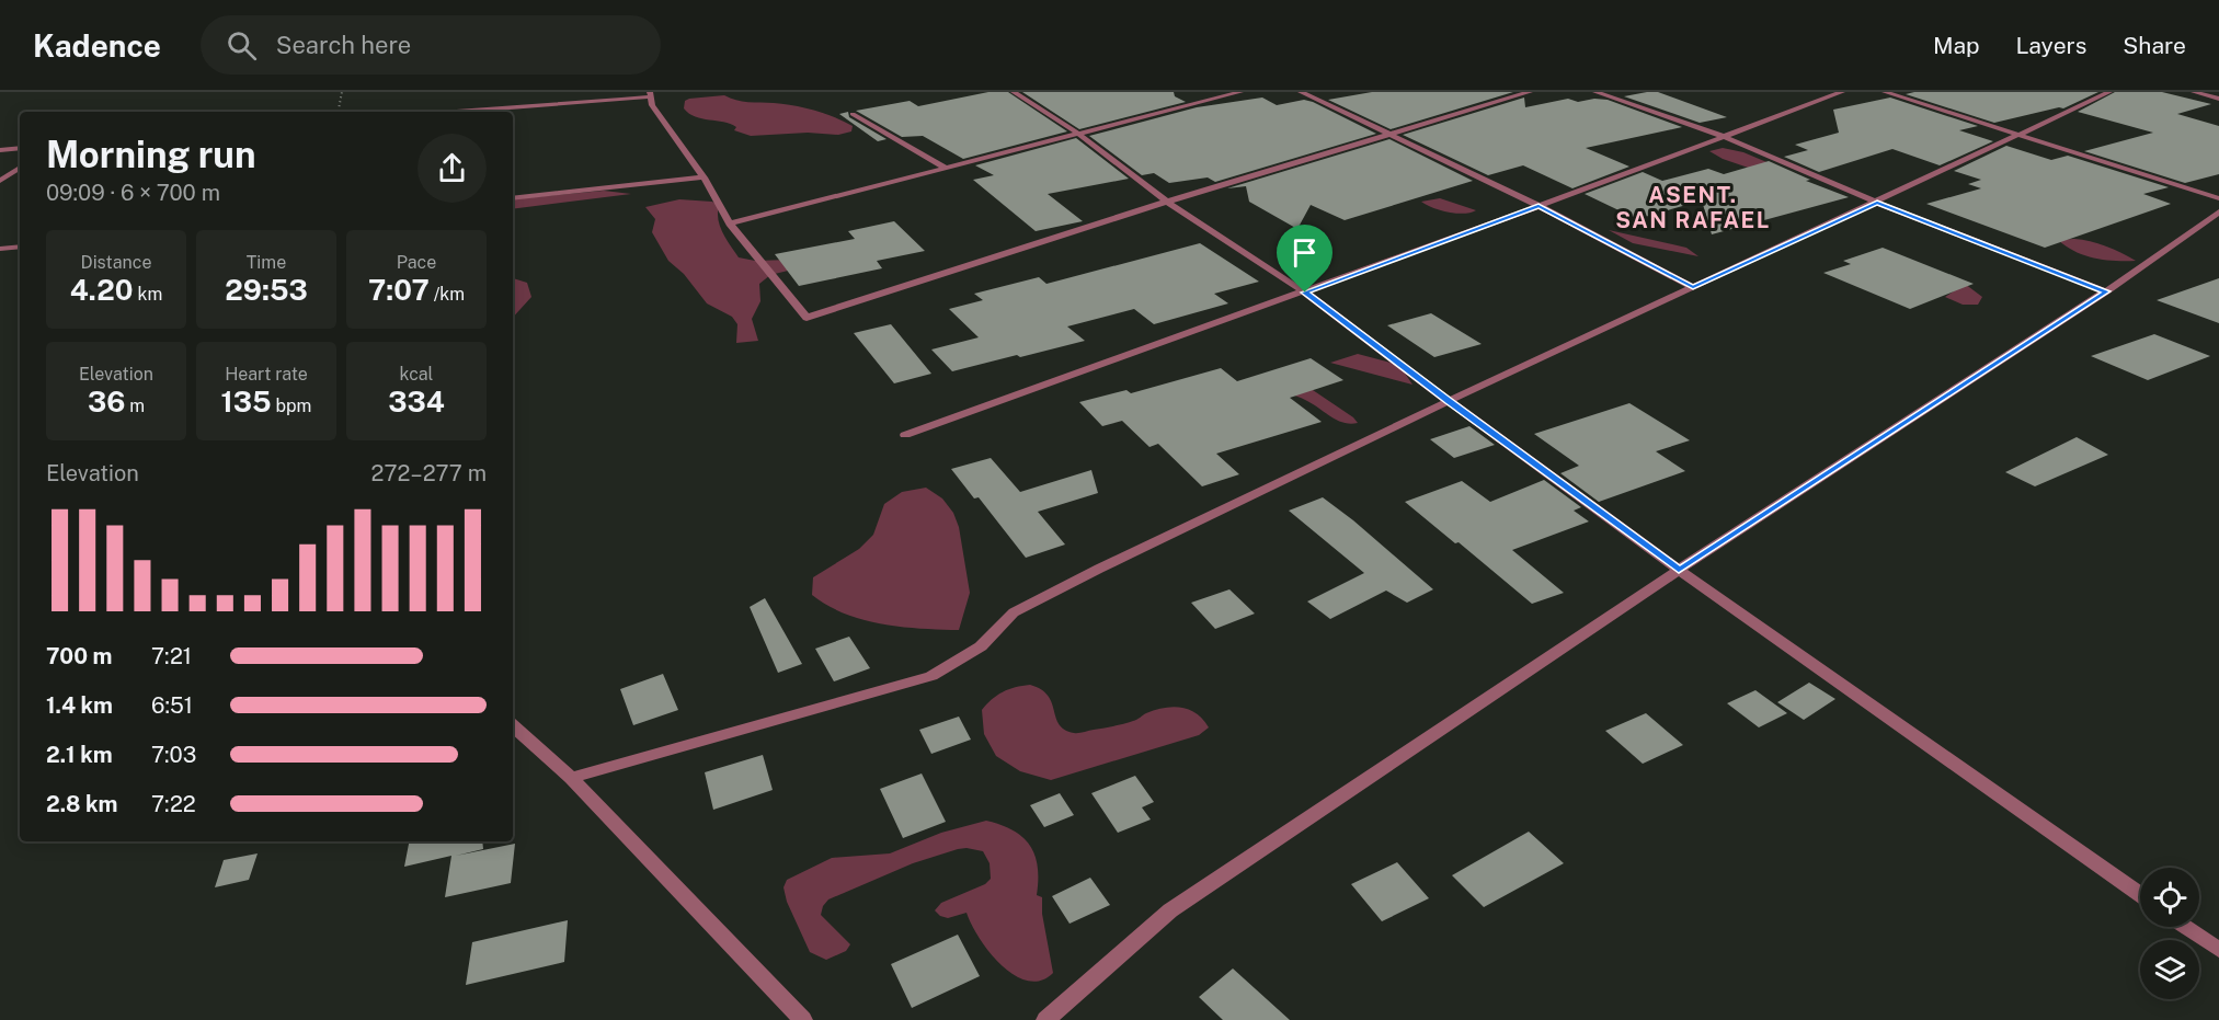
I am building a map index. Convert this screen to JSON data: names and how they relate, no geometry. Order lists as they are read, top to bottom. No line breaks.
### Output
{"districts":["ASENT. SAN RAFAEL"],"page":{"header":"Kadence","search":"Search here","nav":["Map","Layers","Share"],"heading":["Morning run","09:09 · 6 × 700 m"],"stats":[["Distance","4.20 km"],["Time","29:53"],["Pace","7:07 /km"],["Elevation","36 m"],["Heart rate","135 bpm"],["kcal","334"]],"chart":["Elevation","272–277 m"],"list":[{"name":"700 m","note":"7:21"},{"name":"1.4 km","note":"6:51"},{"name":"2.1 km","note":"7:03"},{"name":"2.8 km","note":"7:22"}]}}
